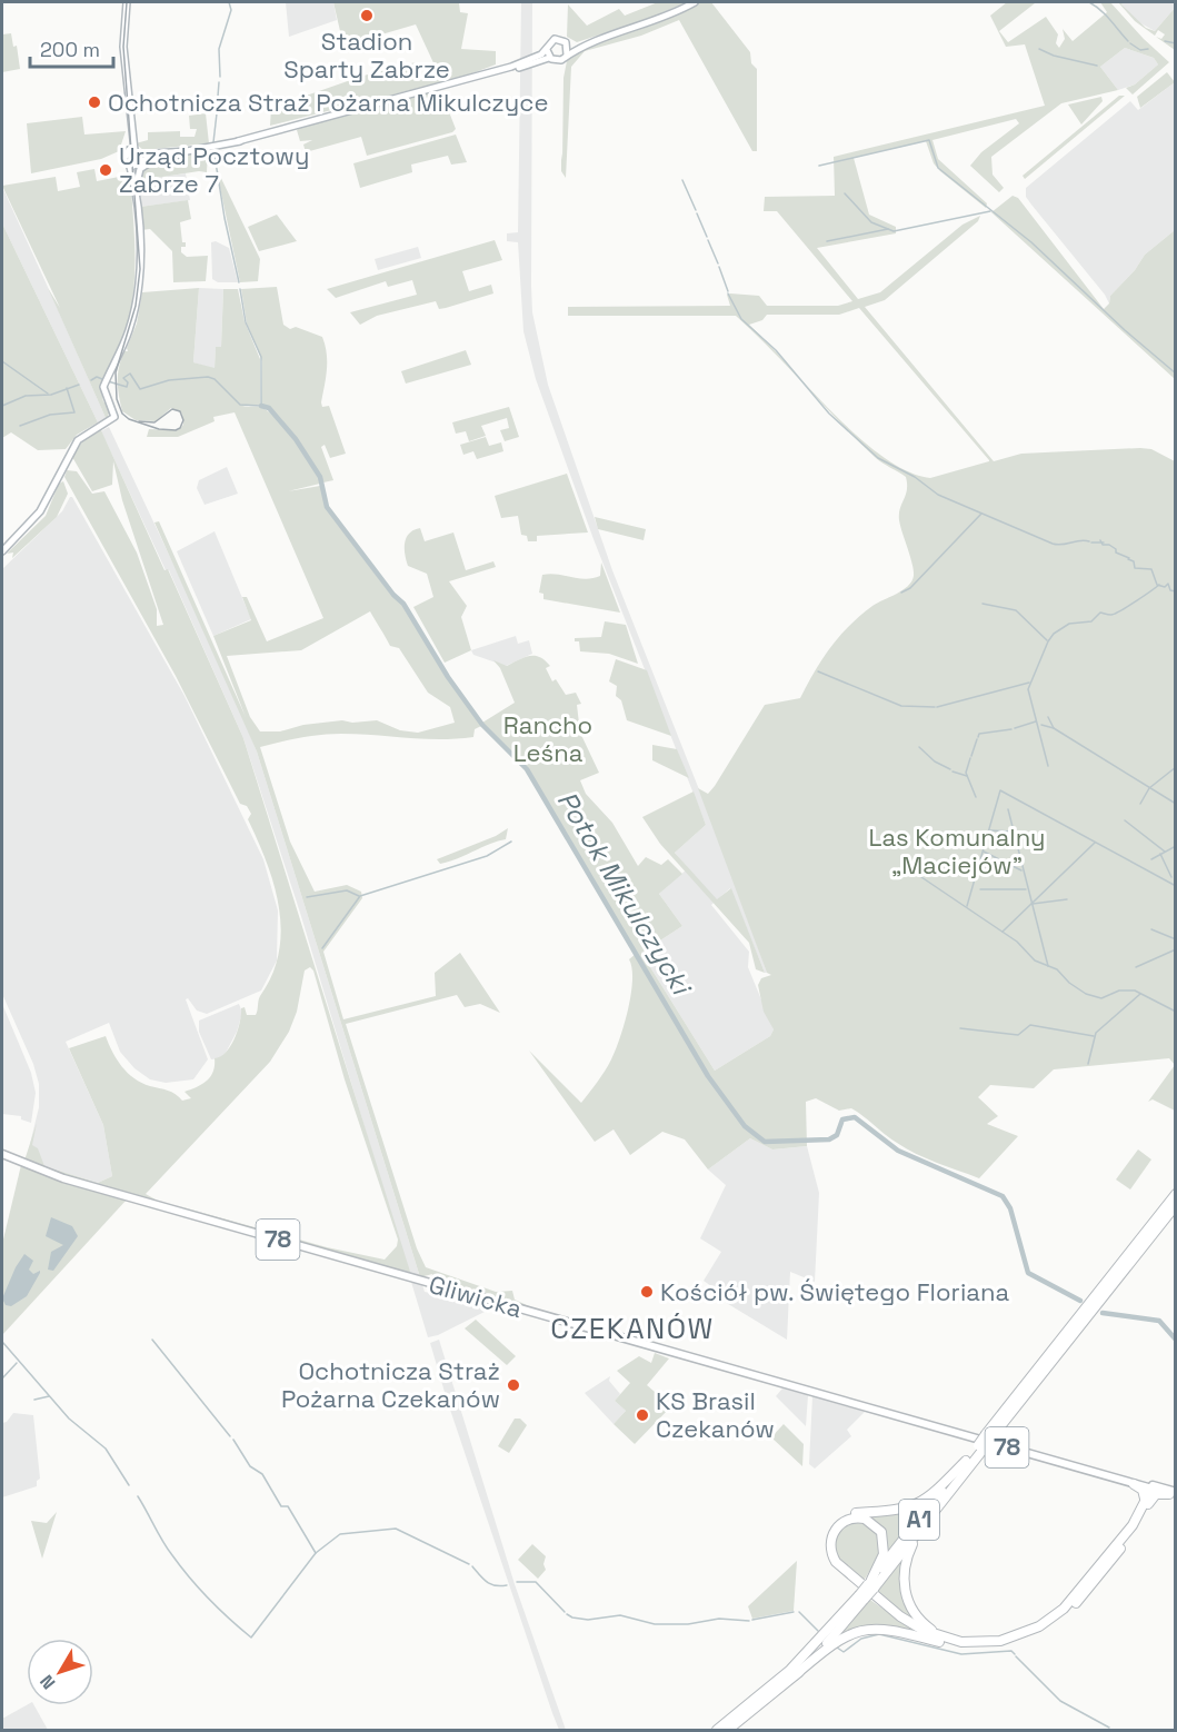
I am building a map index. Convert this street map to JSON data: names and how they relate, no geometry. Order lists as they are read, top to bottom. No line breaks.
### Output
{"streets":{"highway":["A1"],"main road":["78","Gliwicka"]},"crossings":[["78","Gliwicka"]],"districts":["CZEKANÓW"],"water":["Potok Mikulczycki"],"parks":["Rancho Leśna","Las Komunalny „Maciejów”"],"places":["Stadion Sparty Zabrze","Ochotnicza Straż Pożarna Mikulczyce","Urząd Pocztowy Zabrze 7","Kościół pw. Świętego Floriana","Ochotnicza Straż Pożarna Czekanów","KS Brasil Czekanów"],"scale_bar":"200 m","north":"bottom left"}
